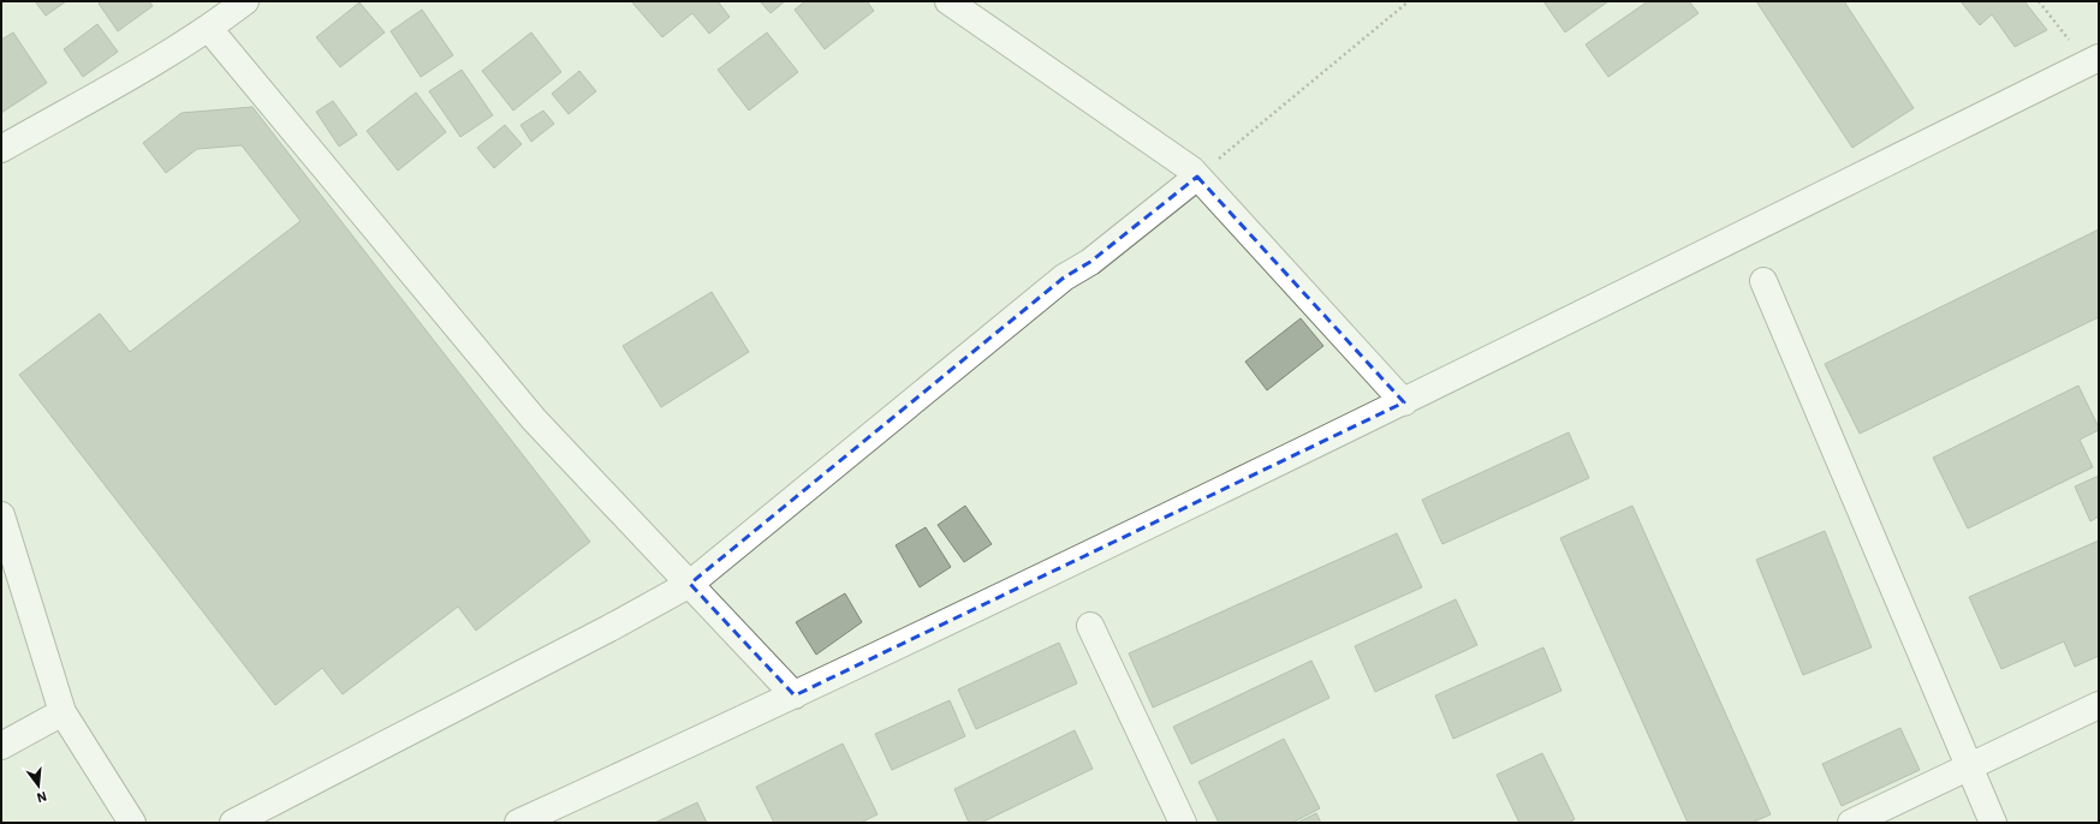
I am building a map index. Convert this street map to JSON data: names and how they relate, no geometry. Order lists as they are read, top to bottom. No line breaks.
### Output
{"north":"bottom"}
